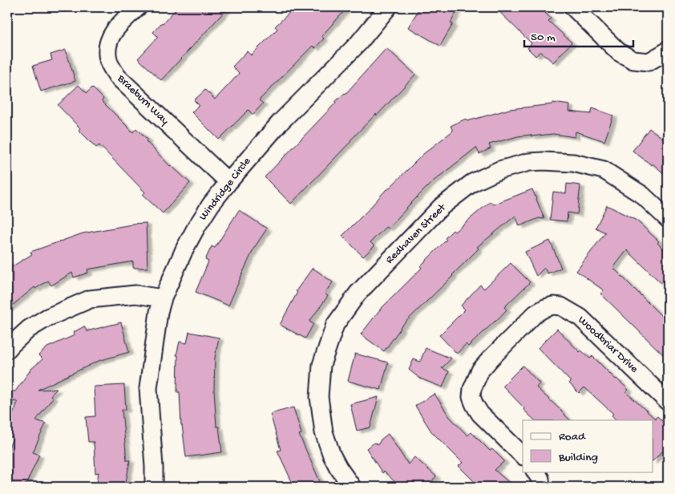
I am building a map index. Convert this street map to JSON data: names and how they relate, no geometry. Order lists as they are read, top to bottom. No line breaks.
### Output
{"streets":{"street":["Braeburn Way","Windridge Circle","Redhaven Street","Woodbriar Drive"]},"crossings":[["Braeburn Way","Windridge Circle"]],"legend":["Road","Building"],"scale_bar":"50 m"}
